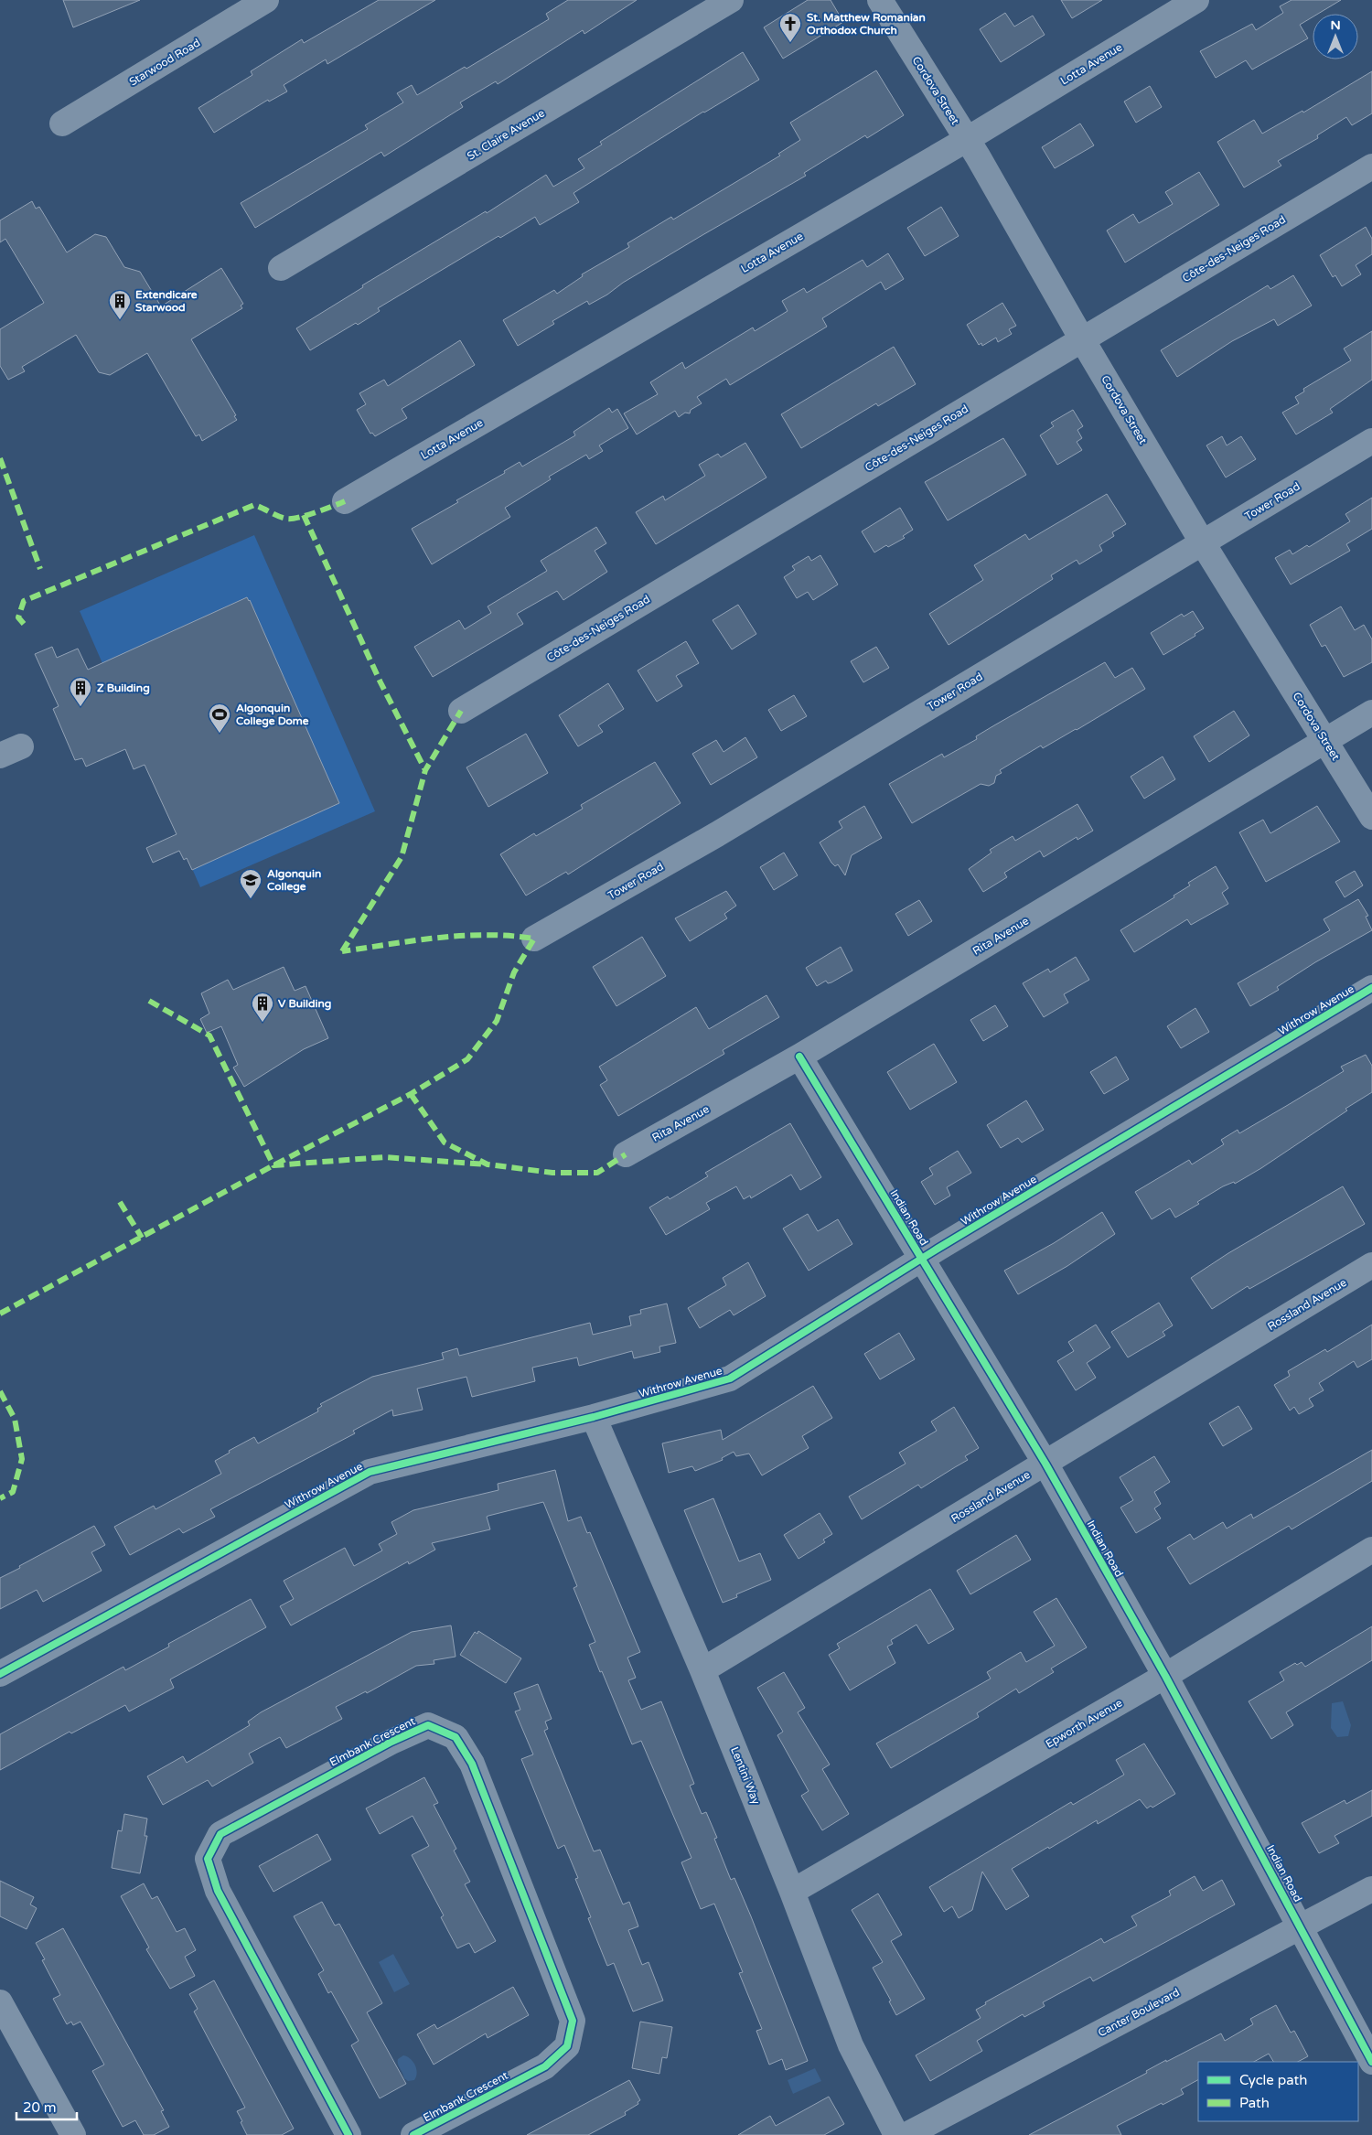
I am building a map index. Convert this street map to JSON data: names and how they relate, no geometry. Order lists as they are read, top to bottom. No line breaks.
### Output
{"streets":{"street":["Starwood Road","Lotta Avenue","Cordova Street","St. Claire Avenue","Côte-des-Neiges Road","Tower Road","Rita Avenue","Withrow Avenue","Indian Road","Rossland Avenue","Epworth Avenue","Elmbank Crescent","Lentini Way","Canter Boulevard"]},"crossings":[["Lotta Avenue","Cordova Street"],["Cordova Street","Côte-des-Neiges Road"],["Cordova Street","Tower Road"],["Cordova Street","Rita Avenue"],["Rita Avenue","Indian Road"],["Withrow Avenue","Indian Road"],["Withrow Avenue","Lentini Way"],["Indian Road","Rossland Avenue"],["Indian Road","Epworth Avenue"],["Indian Road","Canter Boulevard"],["Rossland Avenue","Lentini Way"],["Epworth Avenue","Lentini Way"]],"places":{"church":["St. Matthew Romanian Orthodox Church"],"building":["Extendicare Starwood","Z Building","V Building"],"sports":["Algonquin College Dome"],"school or university":["Algonquin College"]},"legend":["Cycle path","Path"],"scale_bar":"20 m","north":"top"}
